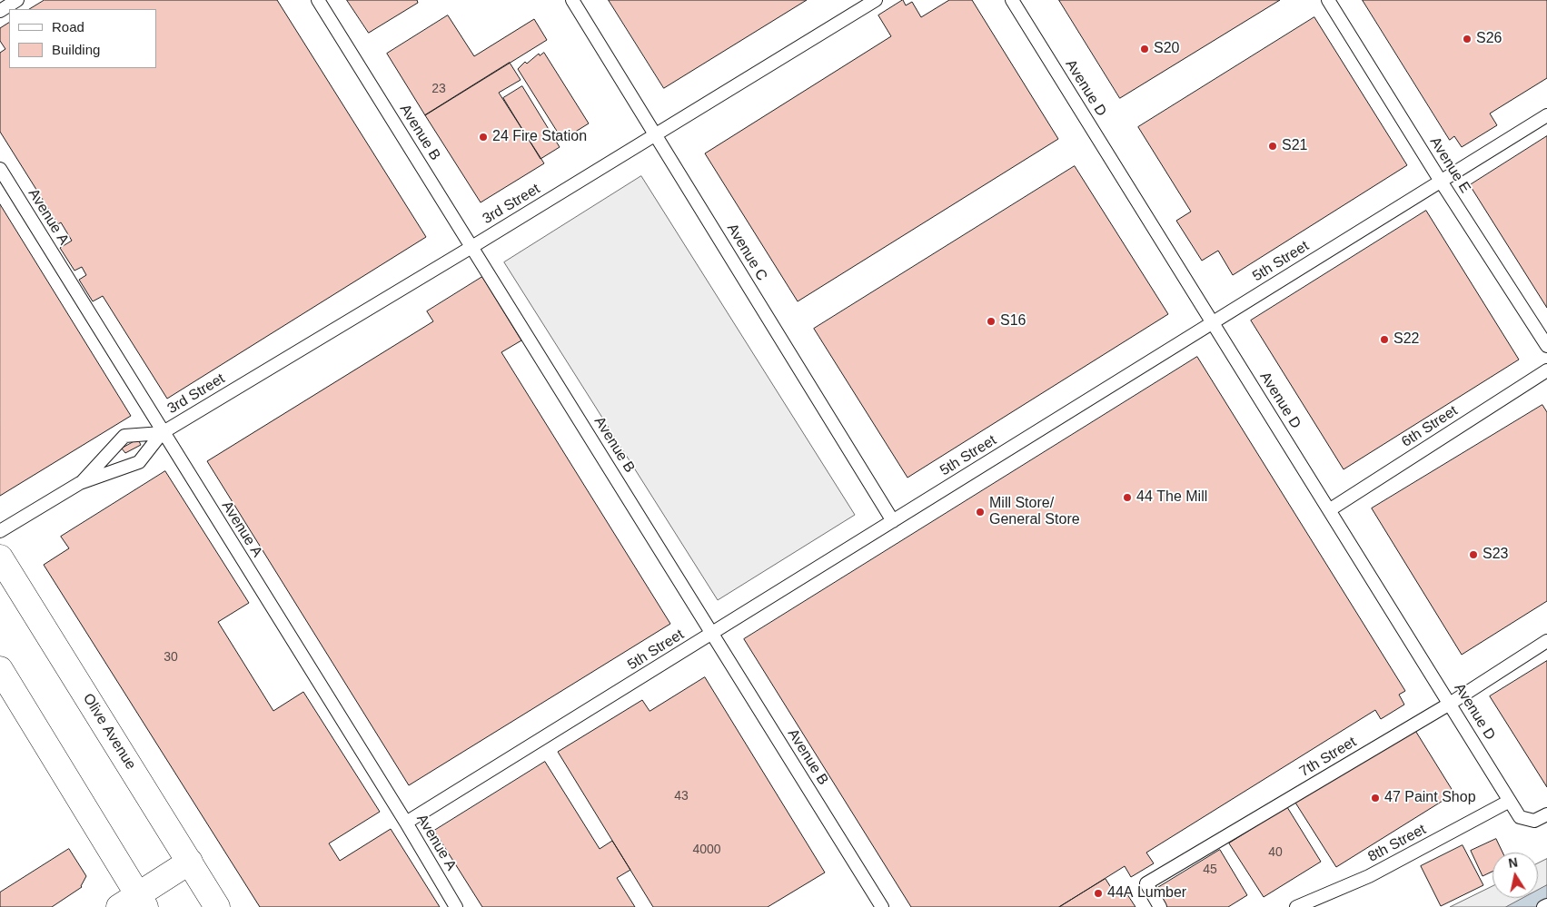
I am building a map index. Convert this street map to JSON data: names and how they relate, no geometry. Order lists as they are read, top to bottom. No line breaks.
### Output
{"streets":{"main road":["Olive Avenue"],"lane":["Avenue D","Avenue B","Avenue E","3rd Street","Avenue A","Avenue C","5th Street","6th Street","7th Street","8th Street"]},"crossings":[["Avenue D","5th Street"],["Avenue D","6th Street"],["Avenue D","7th Street"],["Avenue D","8th Street"],["Avenue B","3rd Street"],["Avenue B","5th Street"],["Avenue E","5th Street"],["3rd Street","Avenue A"],["3rd Street","Avenue C"],["Avenue A","5th Street"],["Avenue C","5th Street"]],"places":["S26","S20","24 Fire Station","S21","S16","S22","44 The Mill","Mill Store/ General Store","S23","47 Paint Shop","44A Lumber"],"house_numbers":["23","30","43","4000","40","45"],"legend":["Road","Building"],"north":"top"}
